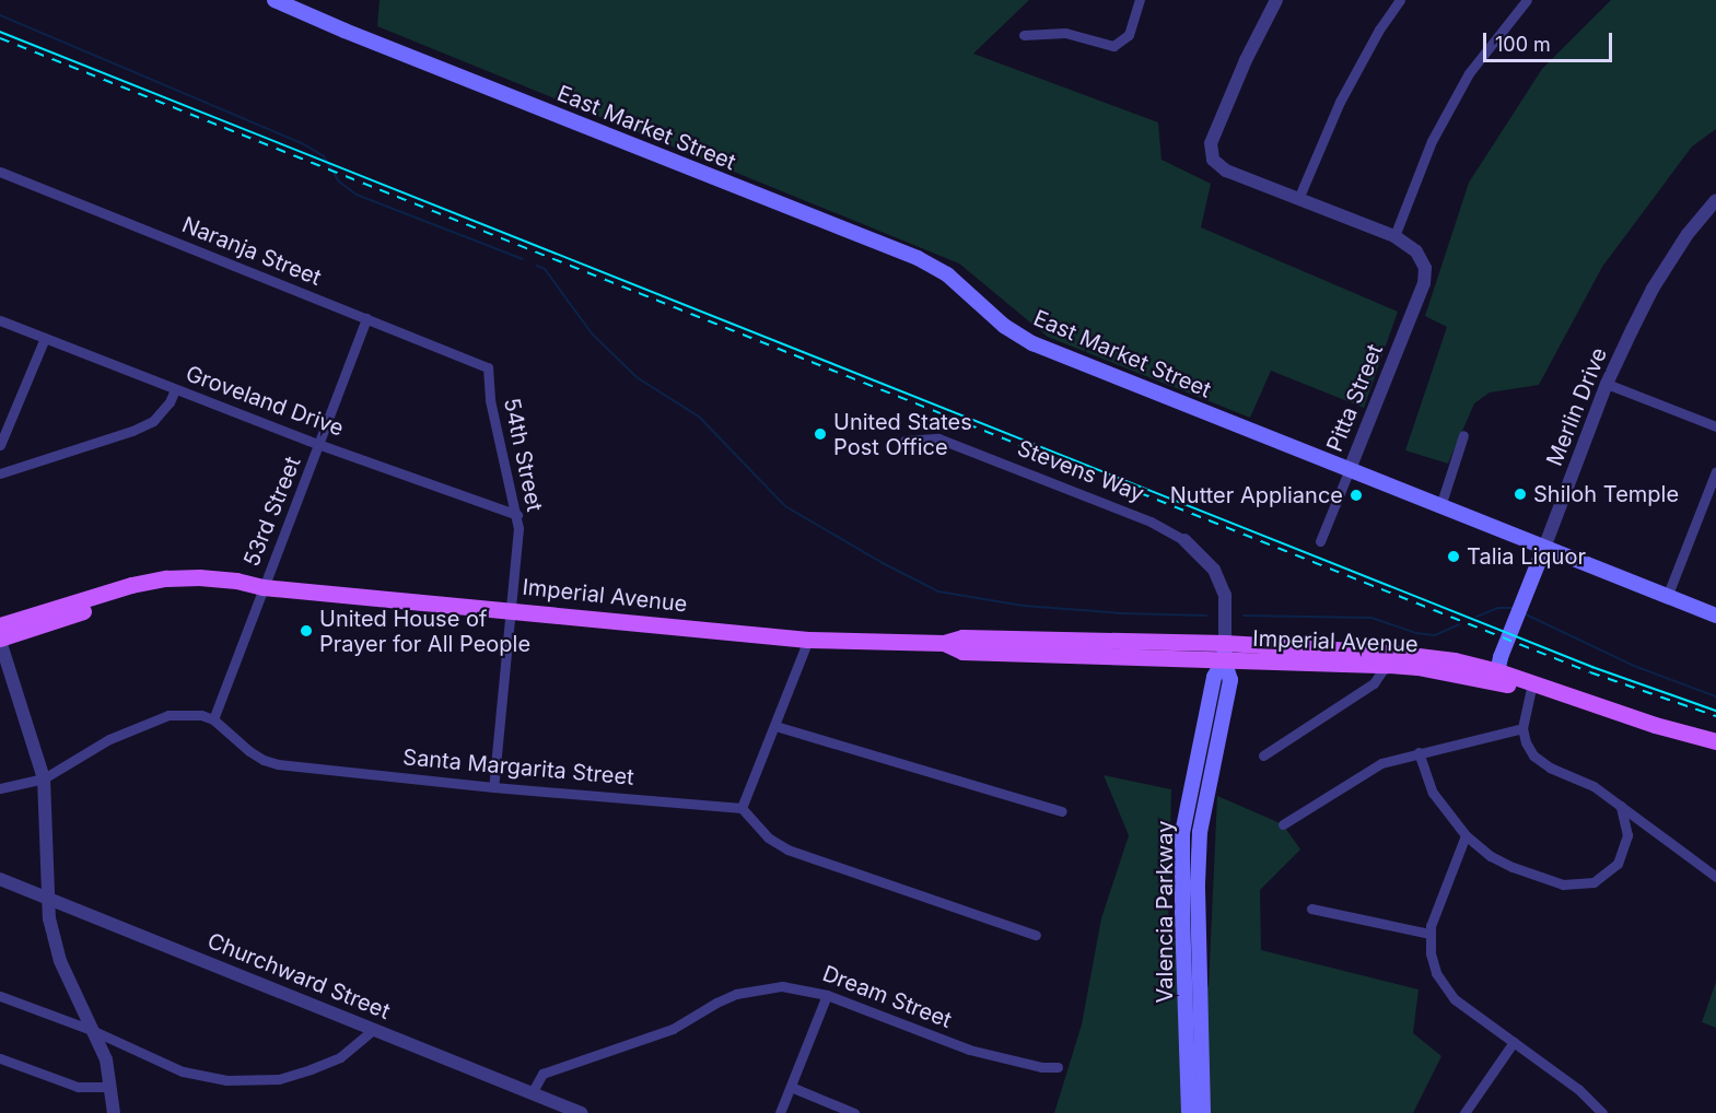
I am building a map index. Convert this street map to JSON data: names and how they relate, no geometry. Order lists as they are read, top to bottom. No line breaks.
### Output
{"streets":{"main road":["East Market Street","Merlin Drive","Stevens Way","Imperial Avenue","Valencia Parkway"],"street":["Naranja Street","Pitta Street","Groveland Drive","54th Street","53rd Street","Santa Margarita Street","Churchward Street","Dream Street"]},"crossings":[["East Market Street","Pitta Street"],["East Market Street","Merlin Drive"],["Naranja Street","54th Street"],["Naranja Street","53rd Street"],["Groveland Drive","54th Street"],["Groveland Drive","53rd Street"],["Merlin Drive","Imperial Avenue"],["54th Street","Imperial Avenue"],["54th Street","Santa Margarita Street"],["Stevens Way","Imperial Avenue"],["Stevens Way","Valencia Parkway"],["53rd Street","Imperial Avenue"],["53rd Street","Santa Margarita Street"],["Imperial Avenue","Valencia Parkway"],["Churchward Street","Dream Street"]],"places":["United States Post Office","Shiloh Temple","Nutter Appliance","Talia Liquor","United House of Prayer for All People"],"scale_bar":"100 m"}
